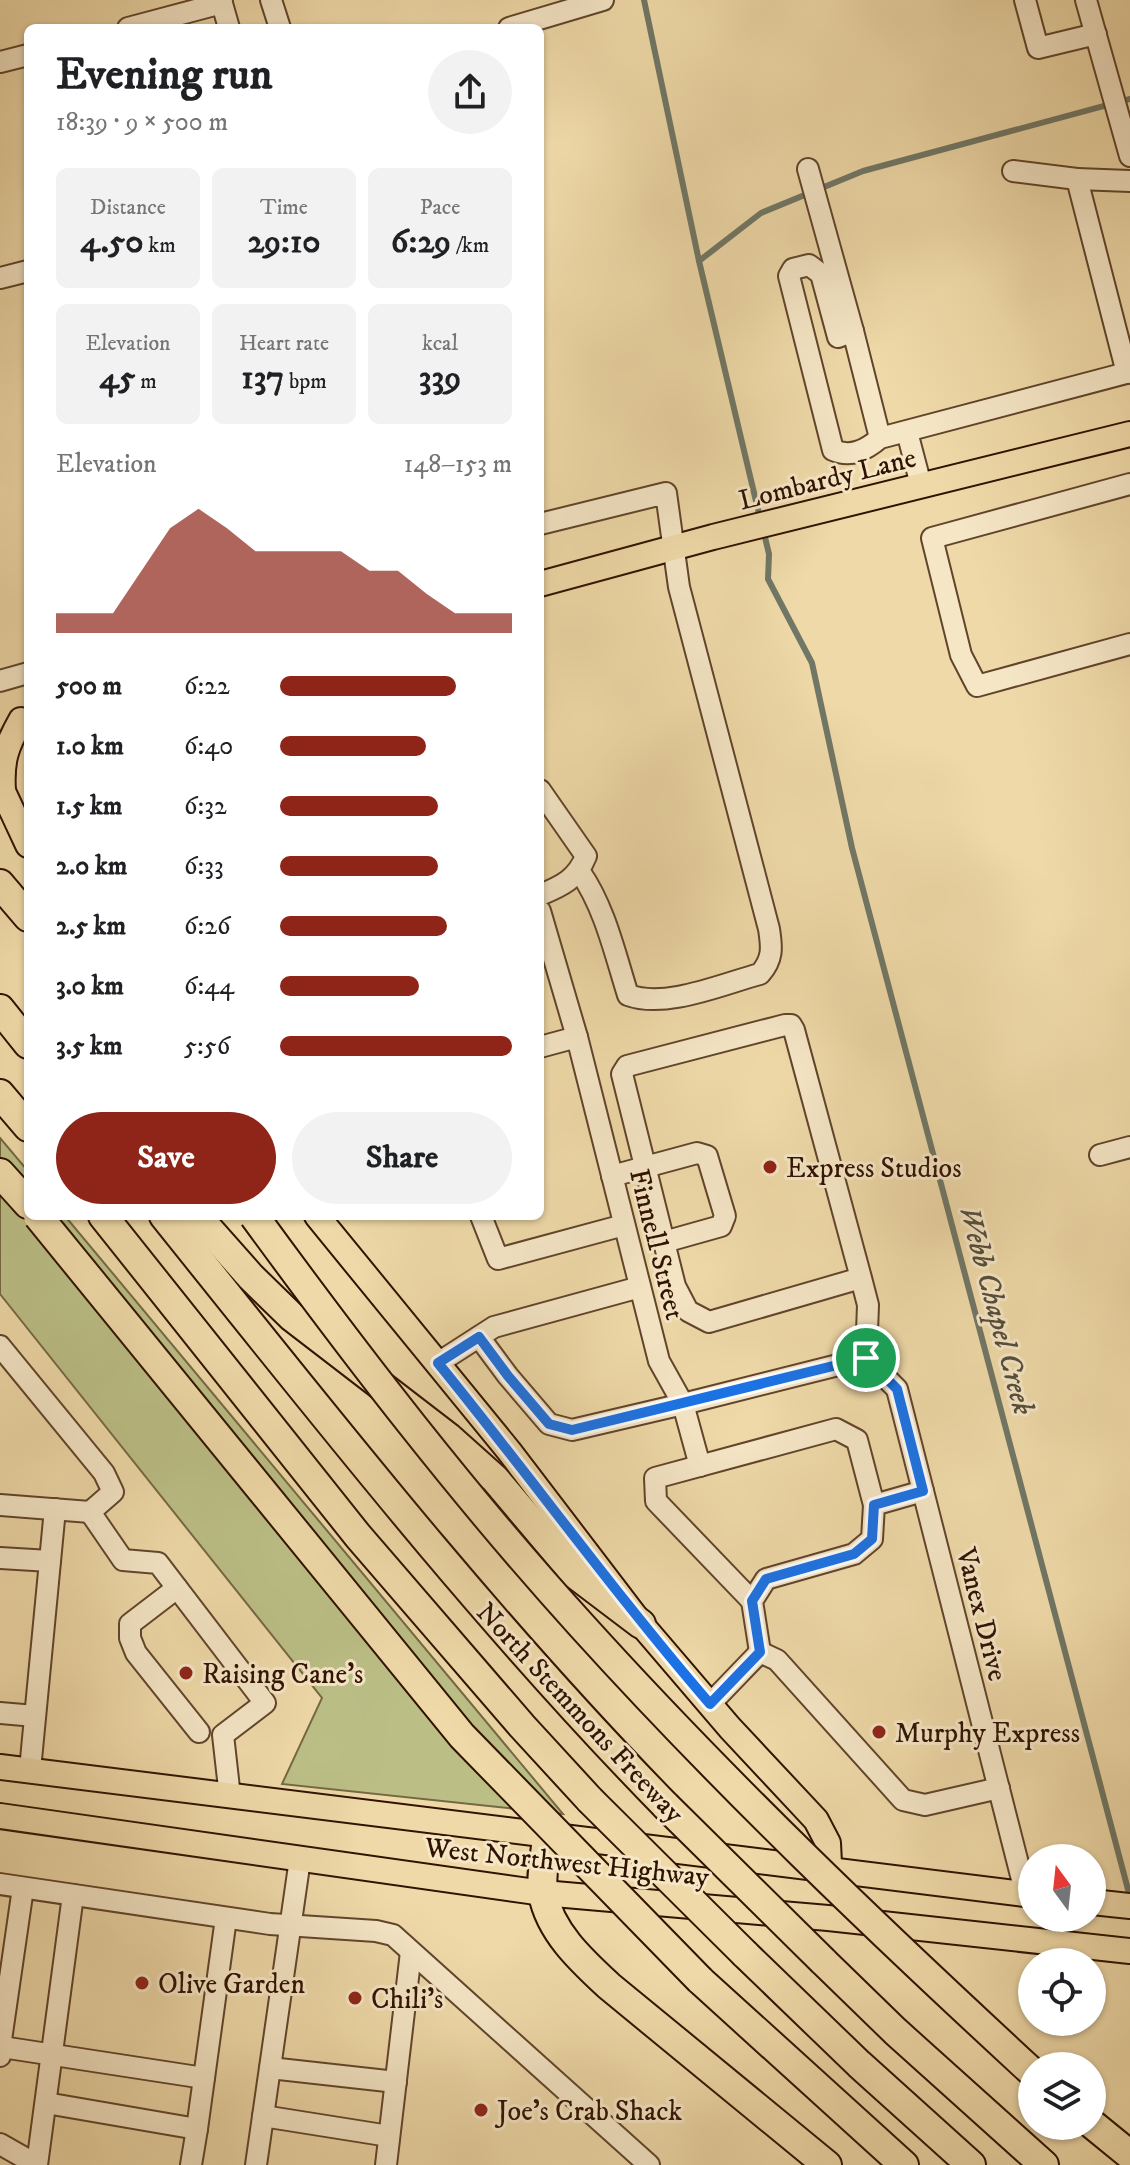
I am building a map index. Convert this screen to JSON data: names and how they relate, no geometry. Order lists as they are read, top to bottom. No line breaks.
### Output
{"streets":{"highway":["North Stemmons Freeway"],"main road":["Lombardy Lane","West Northwest Highway"],"street":["Finnell Street","Vanex Drive"]},"water":["Webb Chapel Creek"],"places":["Express Studios","Raising Cane's","Murphy Express","Olive Garden","Chili's","Joe's Crab Shack"],"north":"top","page":{"heading":["Evening run","18:39 · 9 × 500 m"],"stats":[["Distance","4.50 km"],["Time","29:10"],["Pace","6:29 /km"],["Elevation","45 m"],["Heart rate","137 bpm"],["kcal","339"]],"chart":["Elevation","148–153 m"],"list":[{"name":"500 m","note":"6:22"},{"name":"1.0 km","note":"6:40"},{"name":"1.5 km","note":"6:32"},{"name":"2.0 km","note":"6:33"},{"name":"2.5 km","note":"6:26"},{"name":"3.0 km","note":"6:44"},{"name":"3.5 km","note":"5:56"}],"buttons":["Save","Share"]}}
